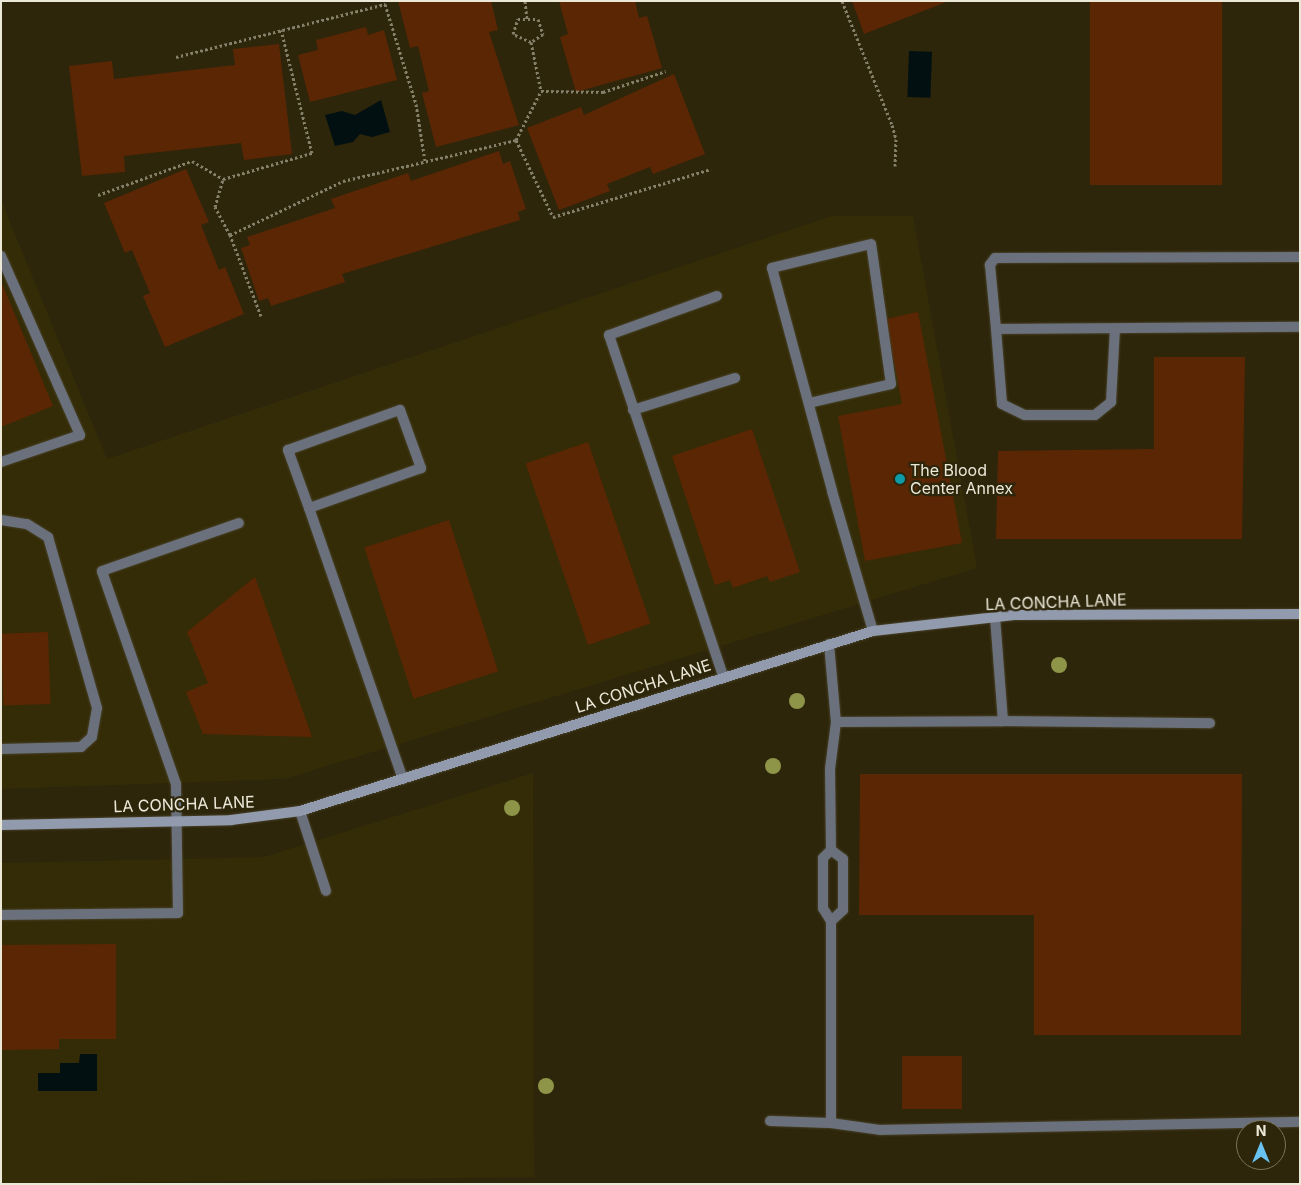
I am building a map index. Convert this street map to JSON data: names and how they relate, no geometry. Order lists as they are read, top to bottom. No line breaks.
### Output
{"streets":{"street":["LA CONCHA LANE"]},"places":["The Blood Center Annex"],"north":"top"}
